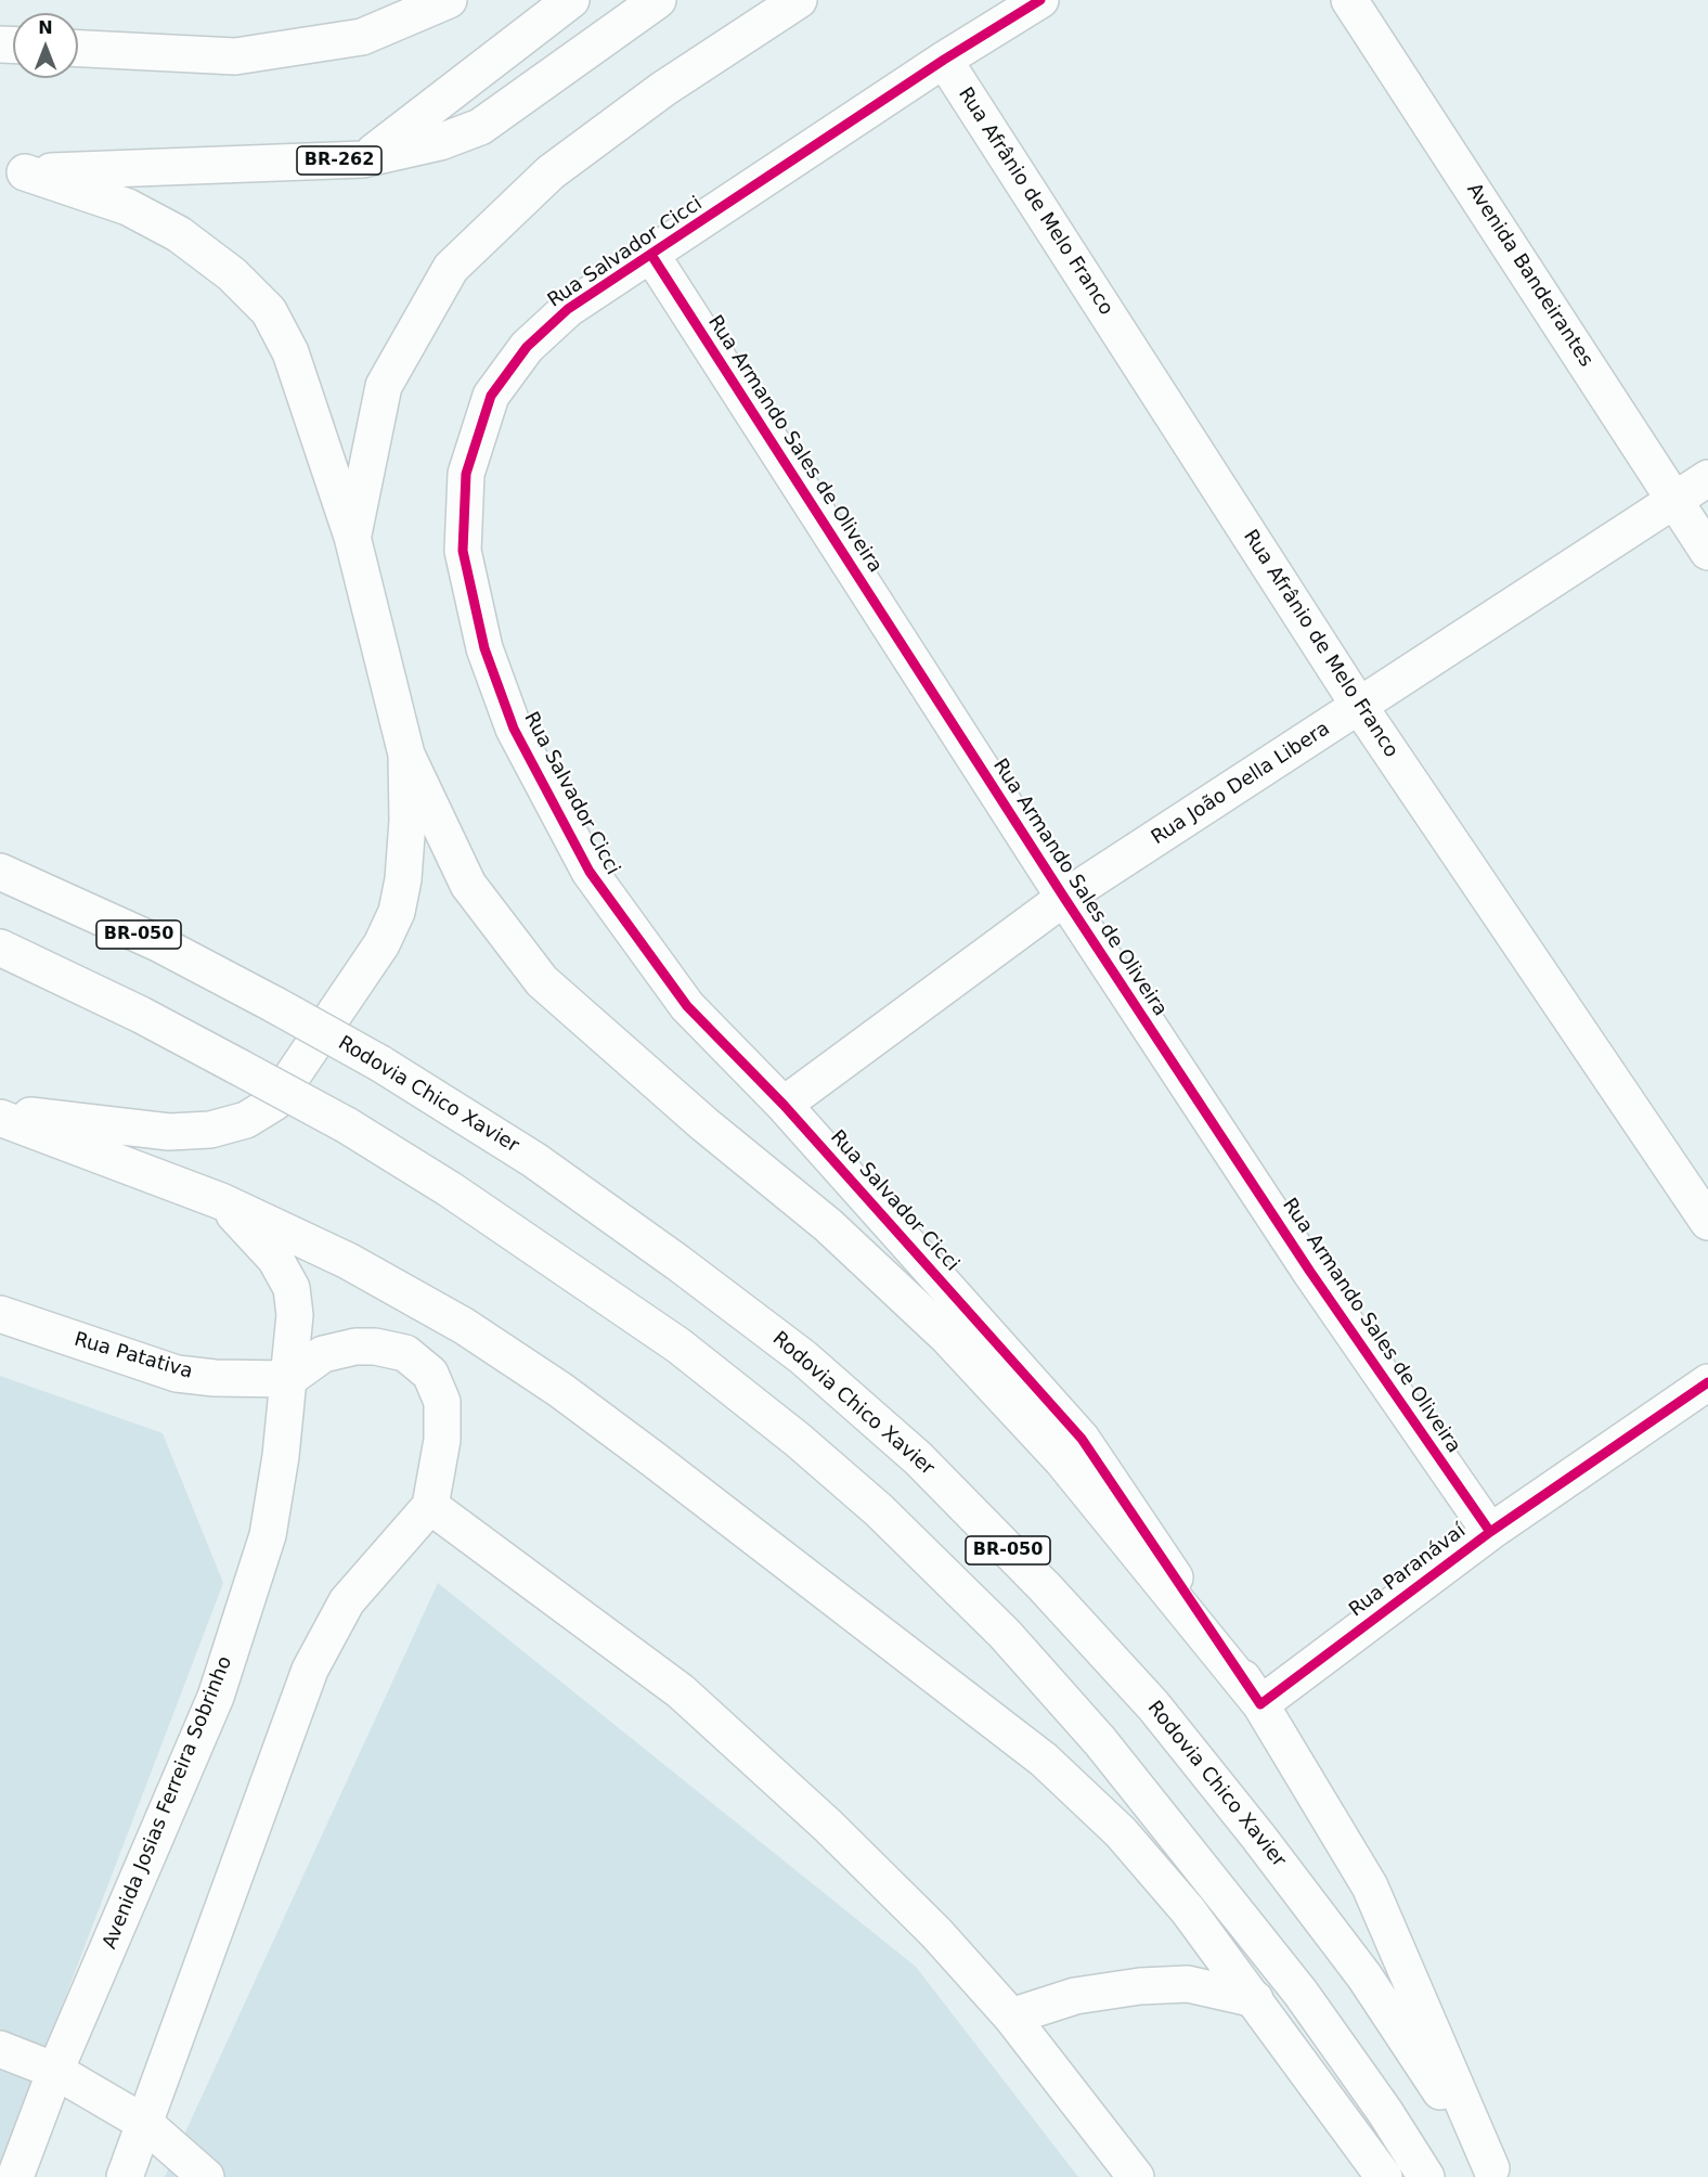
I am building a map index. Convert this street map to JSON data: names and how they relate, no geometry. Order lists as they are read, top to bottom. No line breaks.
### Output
{"streets":{"main road":["BR-262","Rua Afrânio de Melo Franco","Rua Salvador Cicci","Avenida Bandeirantes","Rua Armando Sales de Oliveira","Rua João Della Libera","BR-050","Rodovia Chico Xavier","Rua Patativa","Rua Paranávaí","Avenida Josias Ferreira Sobrinho"]},"crossings":[["Rua Afrânio de Melo Franco","Rua Salvador Cicci"],["Rua Afrânio de Melo Franco","Rua João Della Libera"],["Rua Salvador Cicci","Rua Armando Sales de Oliveira"],["Rua Salvador Cicci","Rua João Della Libera"],["Rua Salvador Cicci","Rua Paranávaí"],["Avenida Bandeirantes","Rua João Della Libera"],["Rua Armando Sales de Oliveira","Rua João Della Libera"],["Rua Armando Sales de Oliveira","Rua Paranávaí"],["Rua Patativa","Avenida Josias Ferreira Sobrinho"]],"north":"top"}
